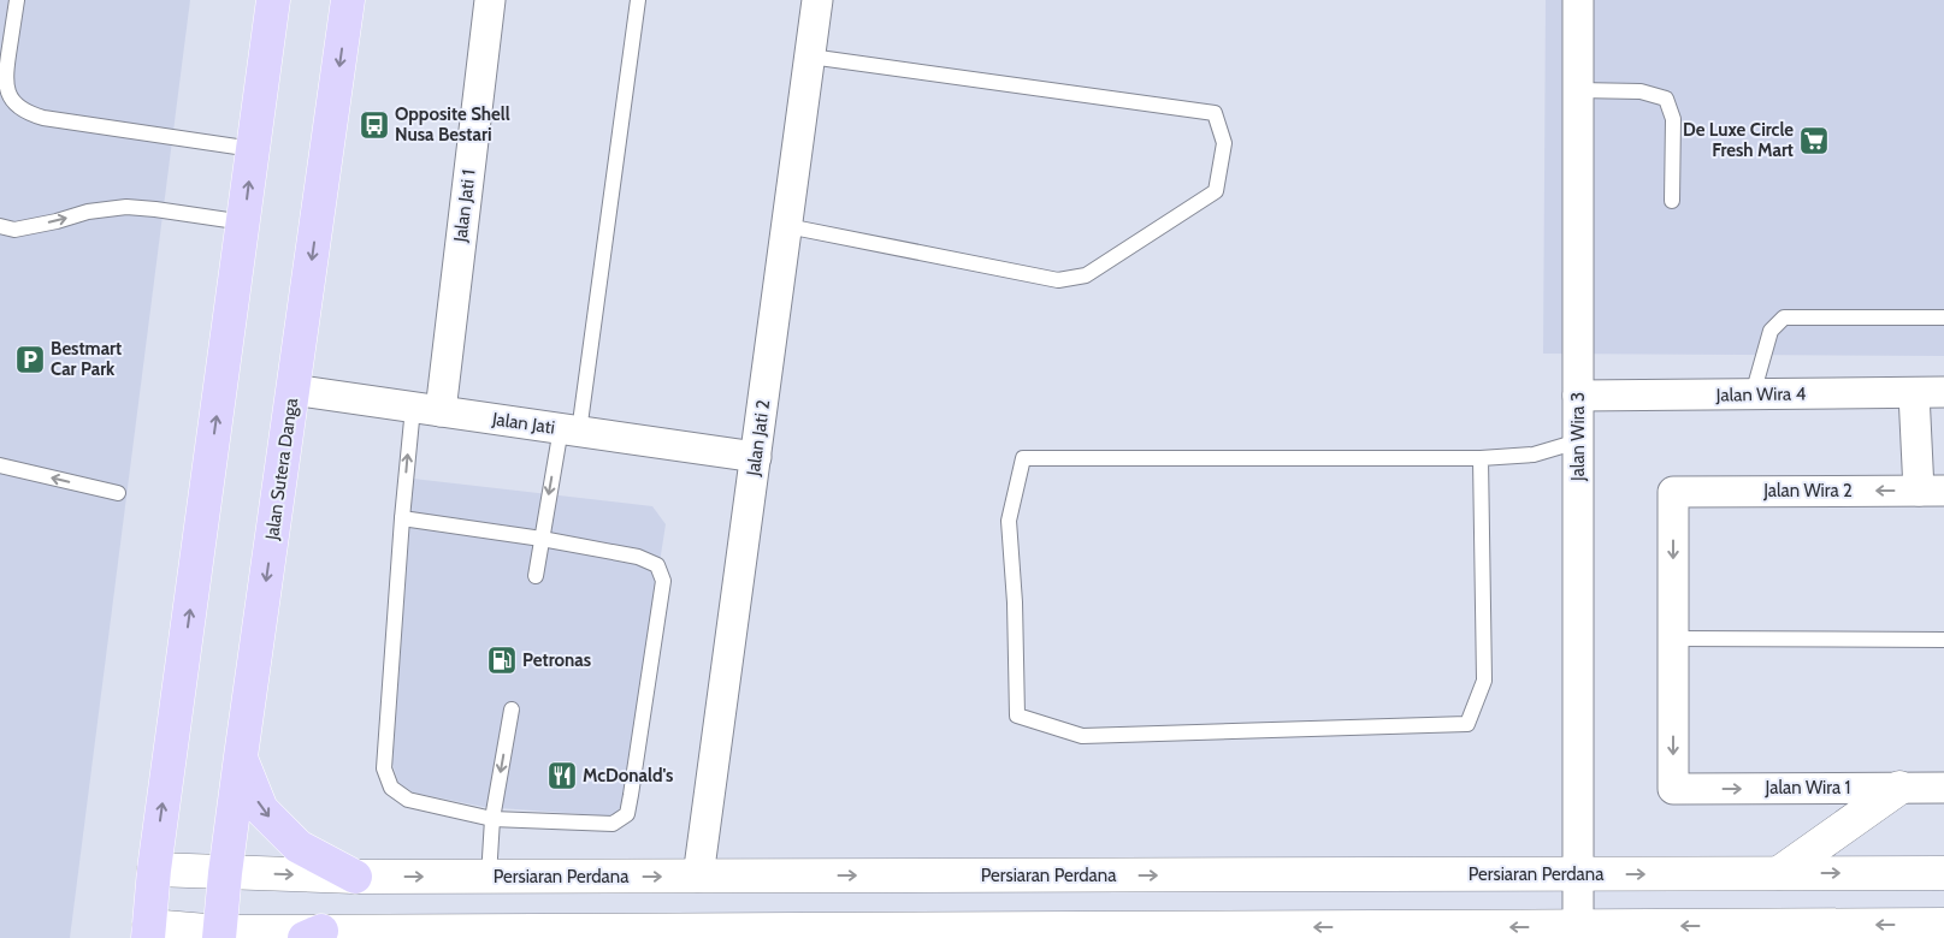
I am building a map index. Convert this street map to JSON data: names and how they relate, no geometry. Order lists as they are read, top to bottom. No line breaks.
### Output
{"streets":{"main road":["Jalan Sutera Danga","Persiaran Perdana"],"street":["Jalan Jati 1","Jalan Wira 4","Jalan Jati","Jalan Wira 3","Jalan Jati 2","Jalan Wira 2","Jalan Wira 1"]},"crossings":[["Jalan Jati 1","Jalan Jati"],["Jalan Wira 4","Jalan Wira 3"],["Jalan Jati","Jalan Jati 2"],["Jalan Jati","Jalan Sutera Danga"],["Jalan Wira 3","Persiaran Perdana"],["Jalan Jati 2","Persiaran Perdana"],["Jalan Sutera Danga","Persiaran Perdana"],["Jalan Wira 2","Jalan Wira 1"]],"places":{"bus stop":["Opposite Shell Nusa Bestari"],"supermarket":["De Luxe Circle Fresh Mart"],"parking":["Bestmart Car Park"],"fuel station":["Petronas"],"restaurant":["McDonald's"]}}
